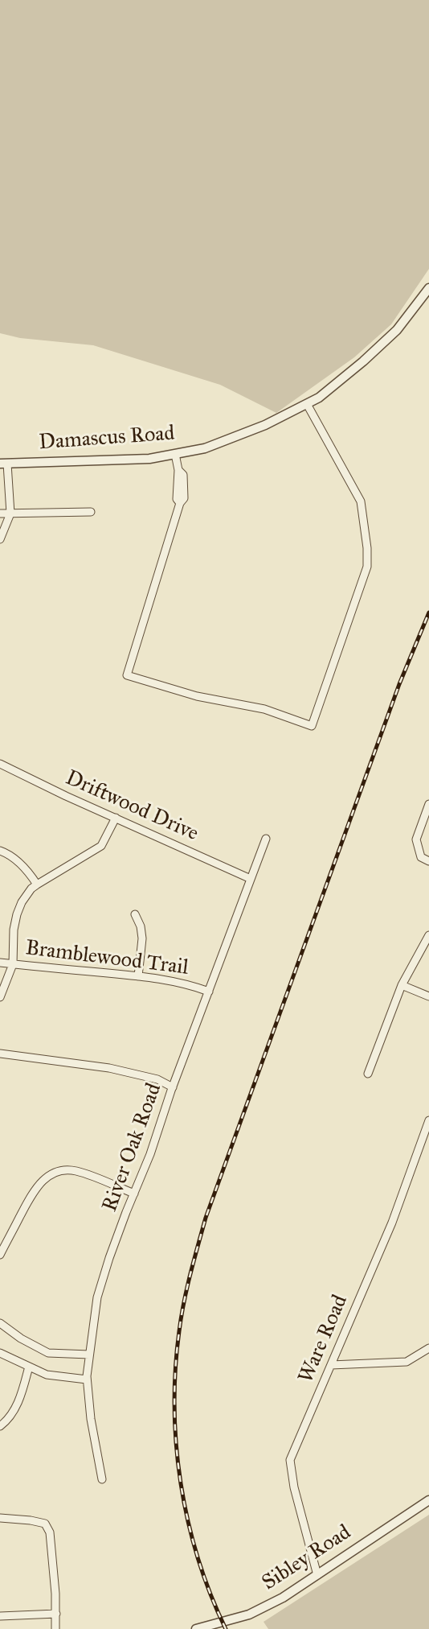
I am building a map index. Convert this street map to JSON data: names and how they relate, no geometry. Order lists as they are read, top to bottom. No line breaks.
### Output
{"streets":{"street":["Damascus Road","Driftwood Drive","Bramblewood Trail","River Oak Road","Ware Road","Sibley Road"]},"crossings":[["Driftwood Drive","River Oak Road"],["Bramblewood Trail","River Oak Road"],["Ware Road","Sibley Road"]]}
